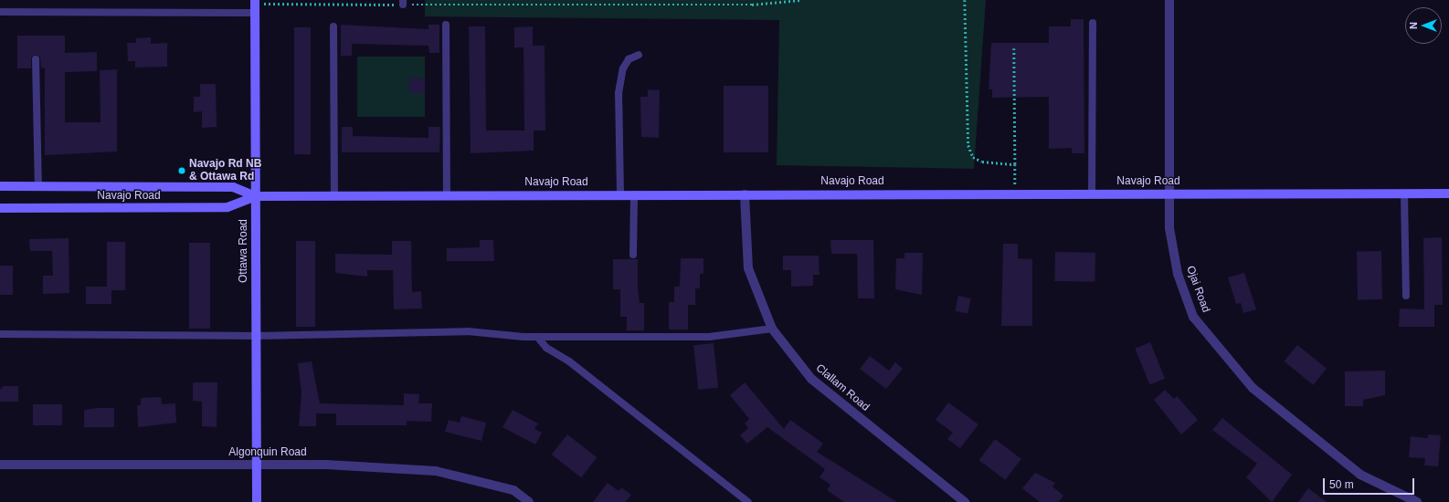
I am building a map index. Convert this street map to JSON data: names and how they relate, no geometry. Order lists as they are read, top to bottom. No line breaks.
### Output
{"streets":{"main road":["Navajo Road","Ottawa Road"],"street":["Ojai Road","Clallam Road","Algonquin Road"]},"crossings":[["Navajo Road","Ottawa Road"],["Navajo Road","Ojai Road"],["Navajo Road","Clallam Road"],["Ottawa Road","Algonquin Road"]],"places":["Navajo Rd NB & Ottawa Rd"],"scale_bar":"50 m","north":"left"}
